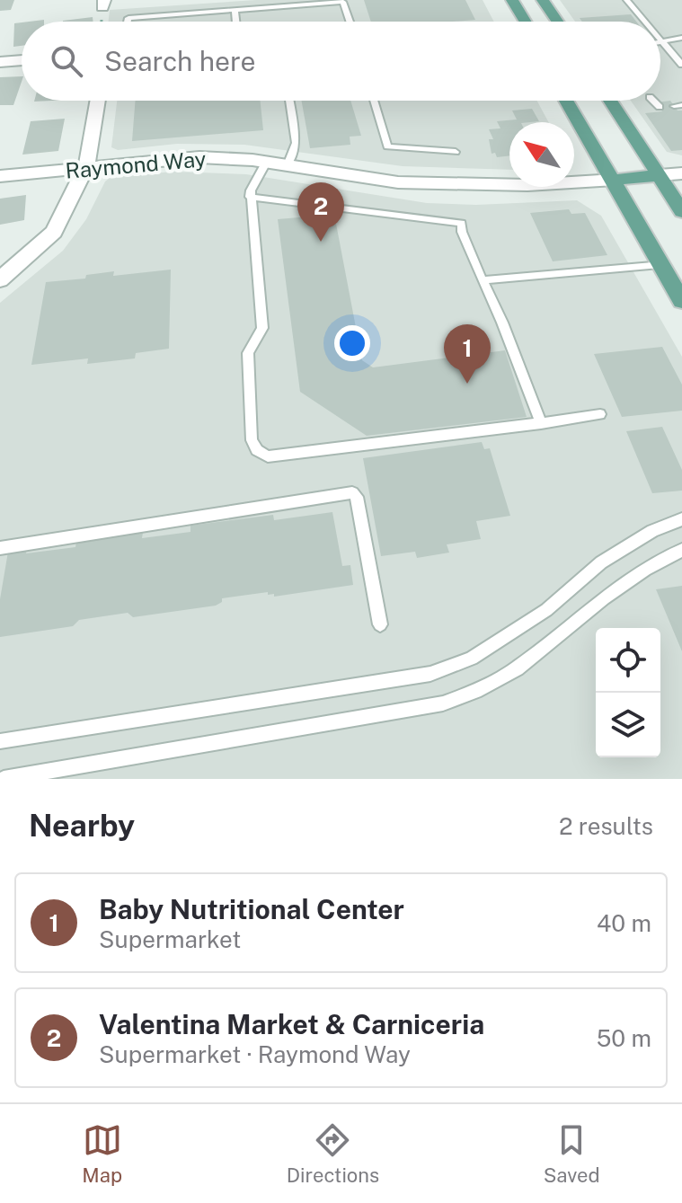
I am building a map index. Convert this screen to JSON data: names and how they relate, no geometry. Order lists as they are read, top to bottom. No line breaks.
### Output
{"streets":{"street":["Raymond Way"]},"north":"top left","page":{"search":"Search here","pins":["2","1"],"heading":["Nearby","2 results"],"list":[{"mark":"1","name":"Baby Nutritional Center","note":"Supermarket","value":"40 m"},{"mark":"2","name":"Valentina Market & Carniceria","note":"Supermarket · Raymond Way","value":"50 m"}],"nav":["Map","Directions","Saved"]}}
